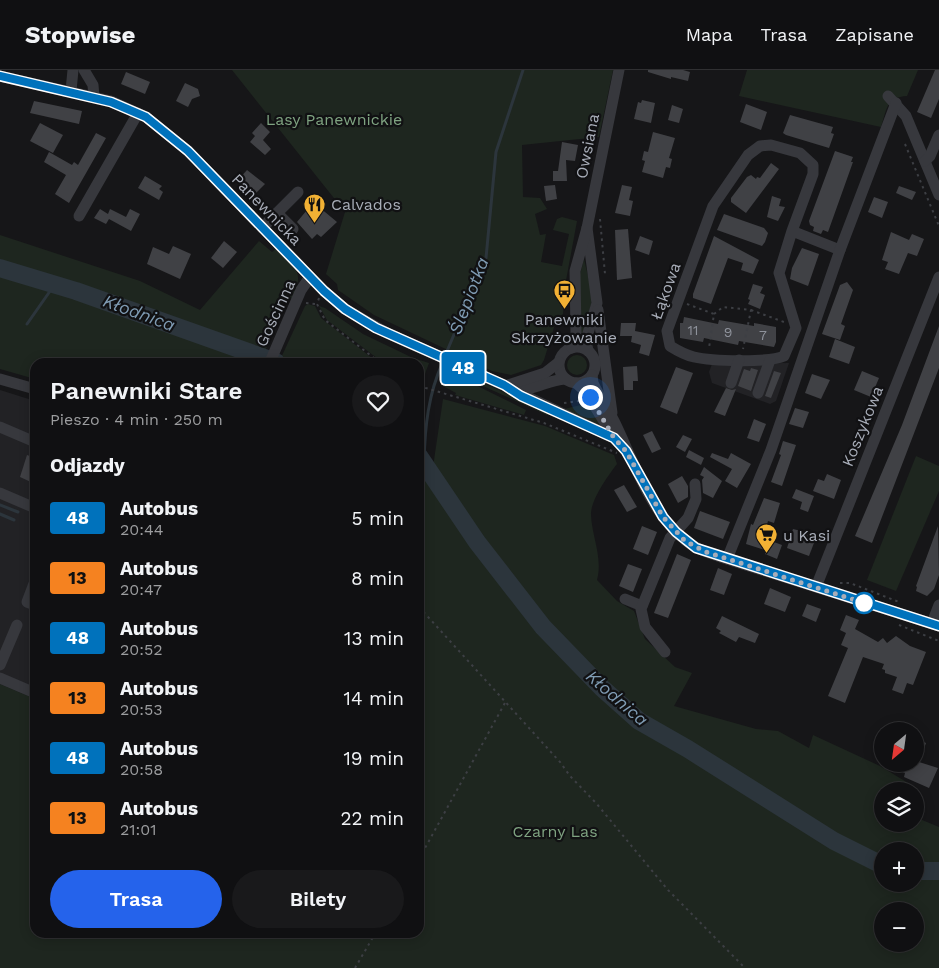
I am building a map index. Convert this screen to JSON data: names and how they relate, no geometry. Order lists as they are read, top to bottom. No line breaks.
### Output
{"streets":{"street":["Owsiana","Panewnicka","Łąkowa","Gościnna","Koszykowa"]},"crossings":[["Panewnicka","Gościnna"]],"water":["Ślepiotka","Kłodnica"],"parks":["Lasy Panewnickie","Czarny Las"],"places":{"restaurant":["Calvados"],"bus stop":["Panewniki Skrzyżowanie"],"supermarket":["u Kasi"]},"lines":["bus line 48"],"house_numbers":["11","9","7"],"north":"bottom left","page":{"header":"Stopwise","nav":["Mapa","Trasa","Zapisane"],"on_map":"48","heading":[["Panewniki Stare","Pieszo · 4 min · 250 m"],"Odjazdy"],"list":[{"mark":"48","name":"Autobus","note":"20:44","value":"5 min"},{"mark":"13","name":"Autobus","note":"20:47","value":"8 min"},{"mark":"48","name":"Autobus","note":"20:52","value":"13 min"},{"mark":"13","name":"Autobus","note":"20:53","value":"14 min"},{"mark":"48","name":"Autobus","note":"20:58","value":"19 min"},{"mark":"13","name":"Autobus","note":"21:01","value":"22 min"}],"map_buttons":["+","−"],"buttons":["Trasa","Bilety"]}}
